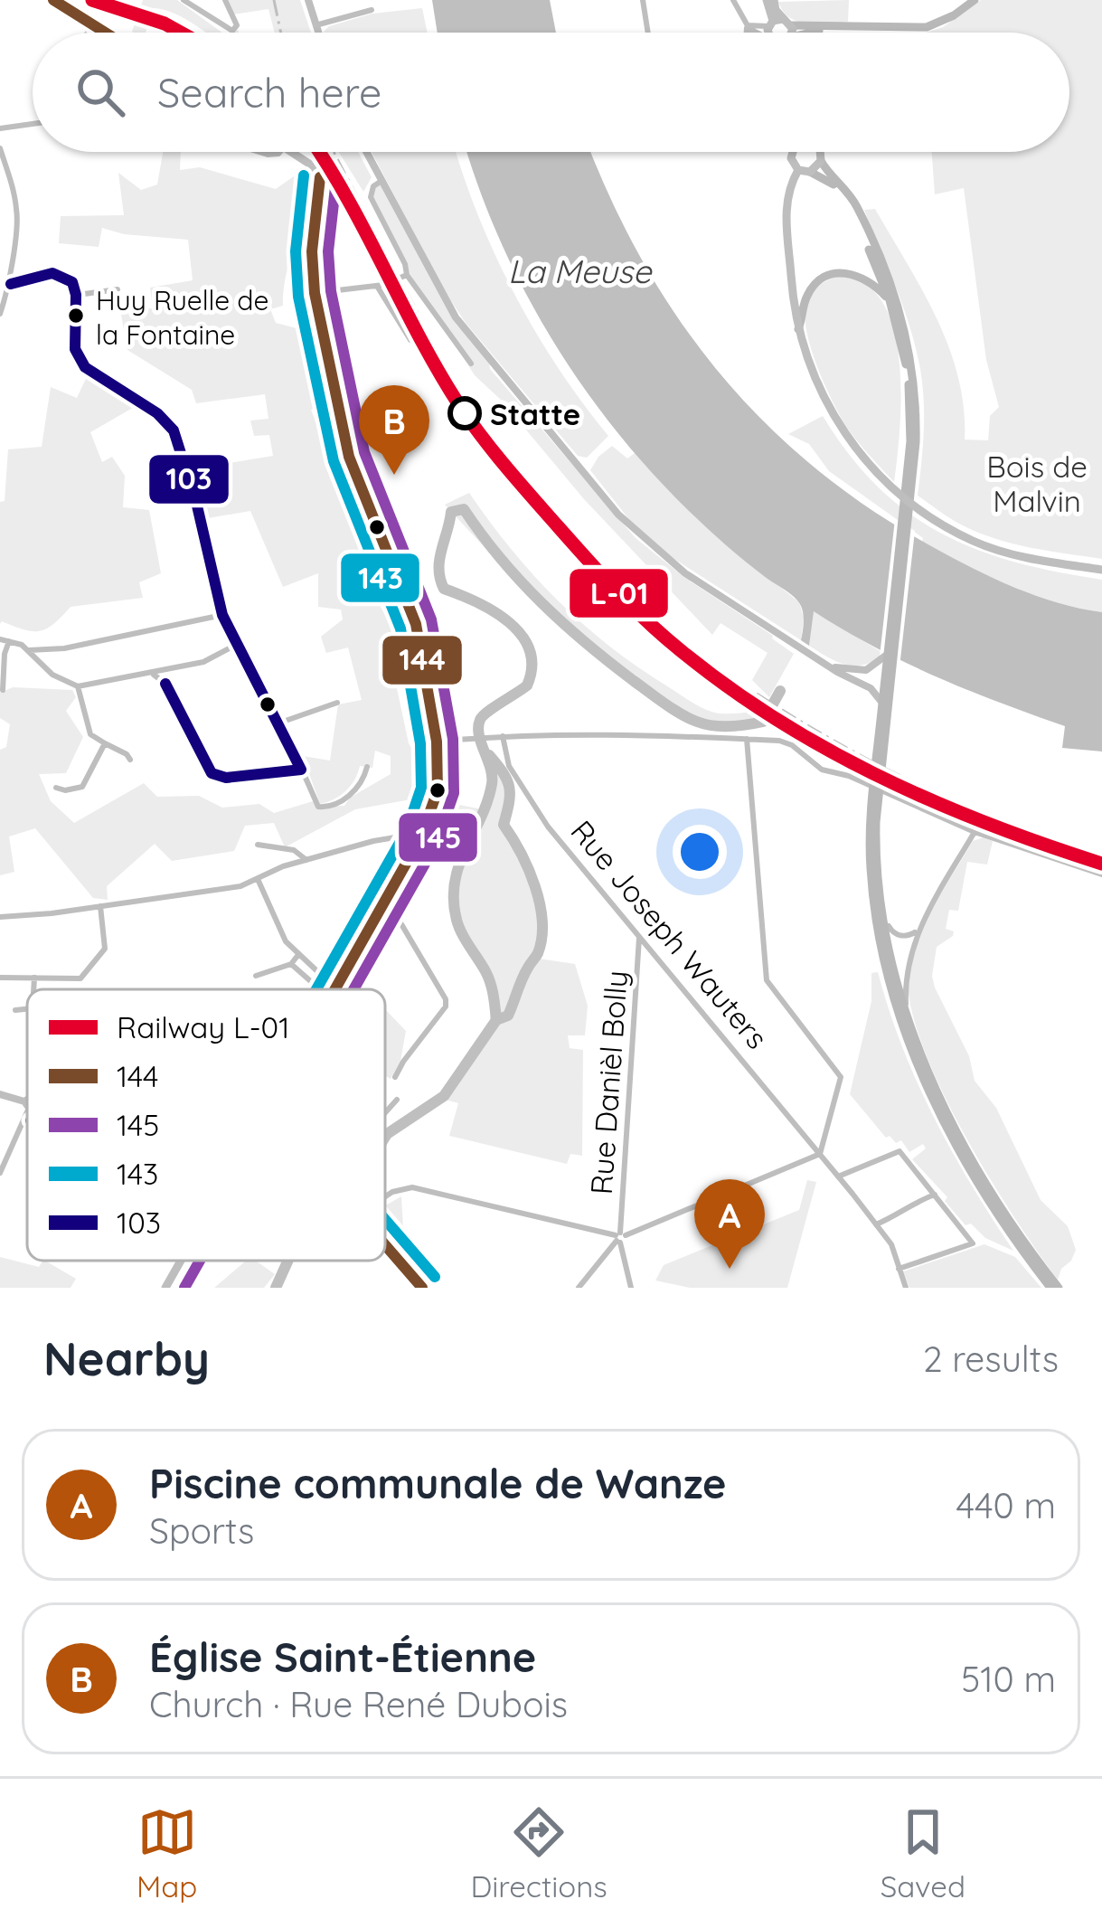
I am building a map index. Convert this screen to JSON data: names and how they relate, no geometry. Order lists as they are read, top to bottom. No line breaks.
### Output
{"streets":{"street":["Rue Joseph Wauters","Rue Danièl Bolly"]},"crossings":[["Rue Joseph Wauters","Rue Danièl Bolly"]],"water":["La Meuse"],"parks":["Bois de Malvin"],"places":["Huy Ruelle de la Fontaine","Statte"],"lines":["rail line L-01","transit line 144","transit line 143","transit line 145","transit line 103"],"legend":["Railway L-01","144","145","143","103"],"page":{"search":"Search here","pins":["B","A"],"heading":["Nearby","2 results"],"list":[{"mark":"A","name":"Piscine communale de Wanze","note":"Sports","value":"440 m"},{"mark":"B","name":"Église Saint-Étienne","note":"Church · Rue René Dubois","value":"510 m"}],"nav":["Map","Directions","Saved"]}}
